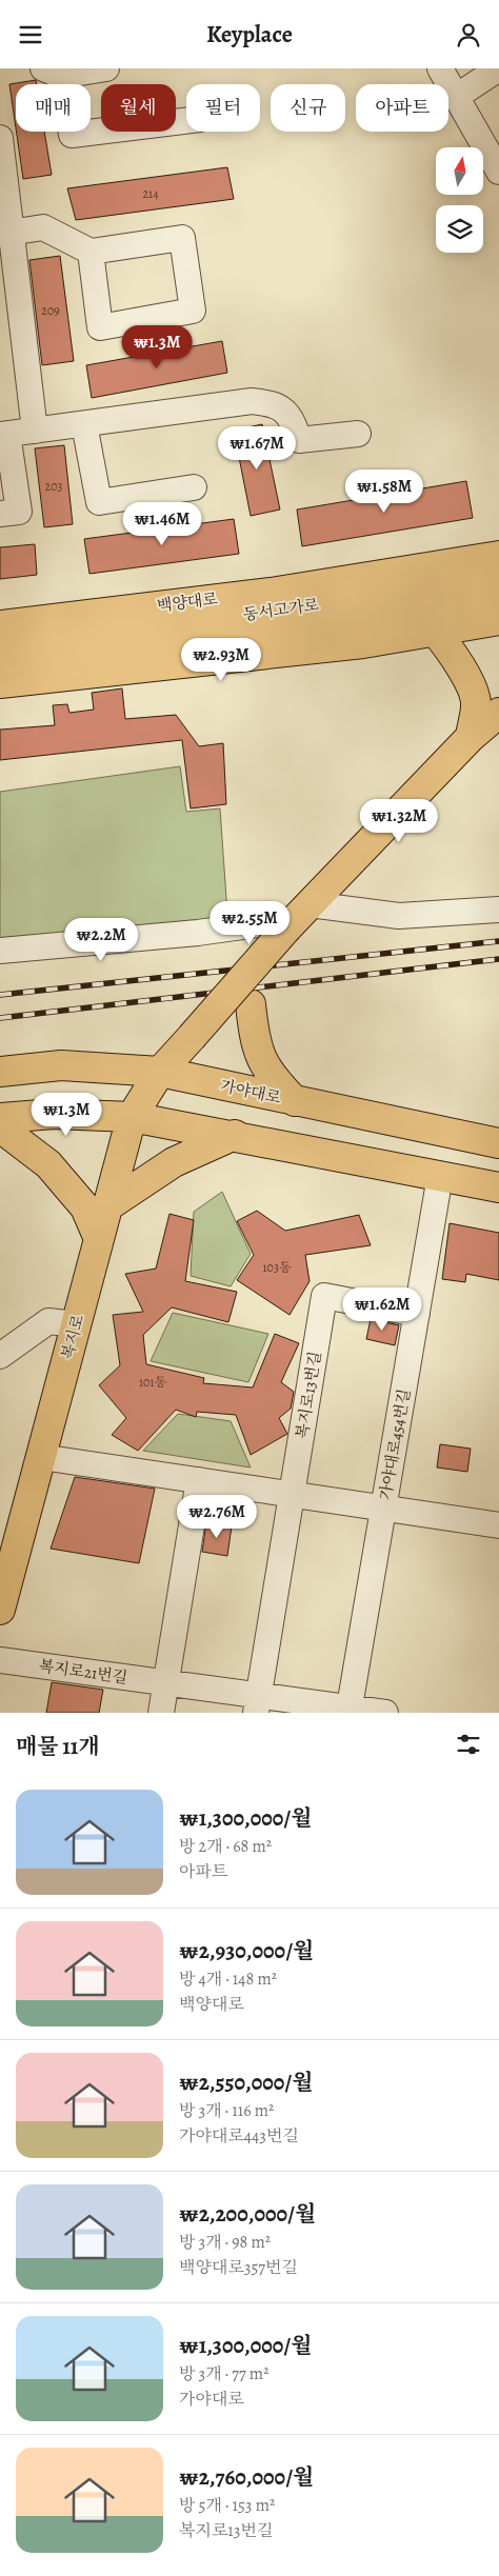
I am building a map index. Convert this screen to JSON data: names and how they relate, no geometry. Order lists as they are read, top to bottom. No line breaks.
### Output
{"streets":{"main road":["백양대로","동서고가로","가야대로","복지로"],"street":["복지로13번길","가야대로454번길","복지로21번길"]},"crossings":[["가야대로","복지로"],["복지로13번길","가야대로454번길"],["복지로13번길","복지로21번길"],["가야대로454번길","복지로21번길"]],"house_numbers":["214","209","203","103동","101동"],"north":"top","page":{"header":"Keyplace","chip":["매매","월세","필터","신규","아파트"],"price":["₩1.3M","₩1.67M","₩1.58M","₩1.46M","₩2.93M","₩1.32M","₩2.55M","₩2.2M","₩1.3M","₩1.62M","₩2.76M"],"heading":"매물 11개","list":[{"name":"₩1,300,000/월","note":"방 2개 · 68 m² · 아파트"},{"name":"₩2,930,000/월","note":"방 4개 · 148 m² · 백양대로"},{"name":"₩2,550,000/월","note":"방 3개 · 116 m² · 가야대로443번길"},{"name":"₩2,200,000/월","note":"방 3개 · 98 m² · 백양대로357번길"},{"name":"₩1,300,000/월","note":"방 3개 · 77 m² · 가야대로"},{"name":"₩2,760,000/월","note":"방 5개 · 153 m² · 복지로13번길"}]}}
